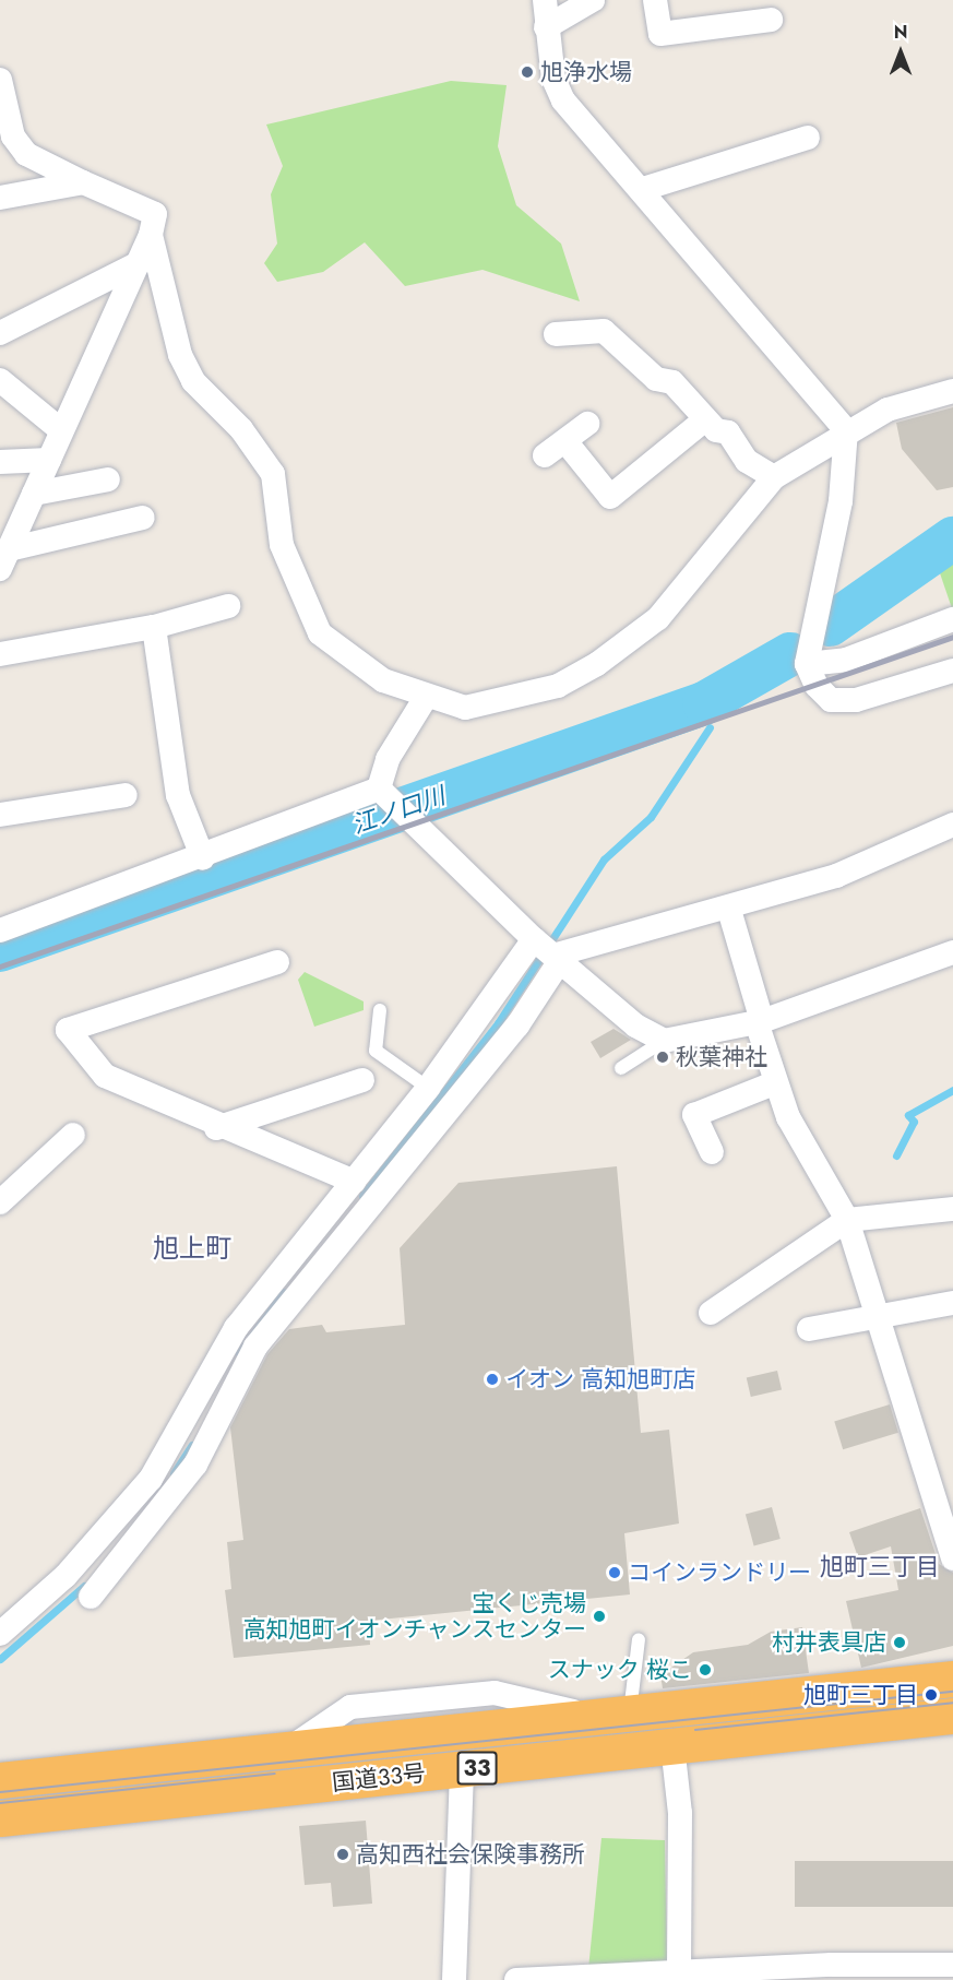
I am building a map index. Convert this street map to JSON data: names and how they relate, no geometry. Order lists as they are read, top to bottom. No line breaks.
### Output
{"streets":{"highway":["33","国道33号"]},"districts":["旭上町","旭町三丁目"],"water":["江ノ口川"],"places":["旭浄水場","秋葉神社","イオン 高知旭町店","コインランドリー","宝くじ売場 高知旭町イオンチャンスセンター","村井表具店","スナック 桜こ","旭町三丁目","高知西社会保険事務所"],"north":"top"}
